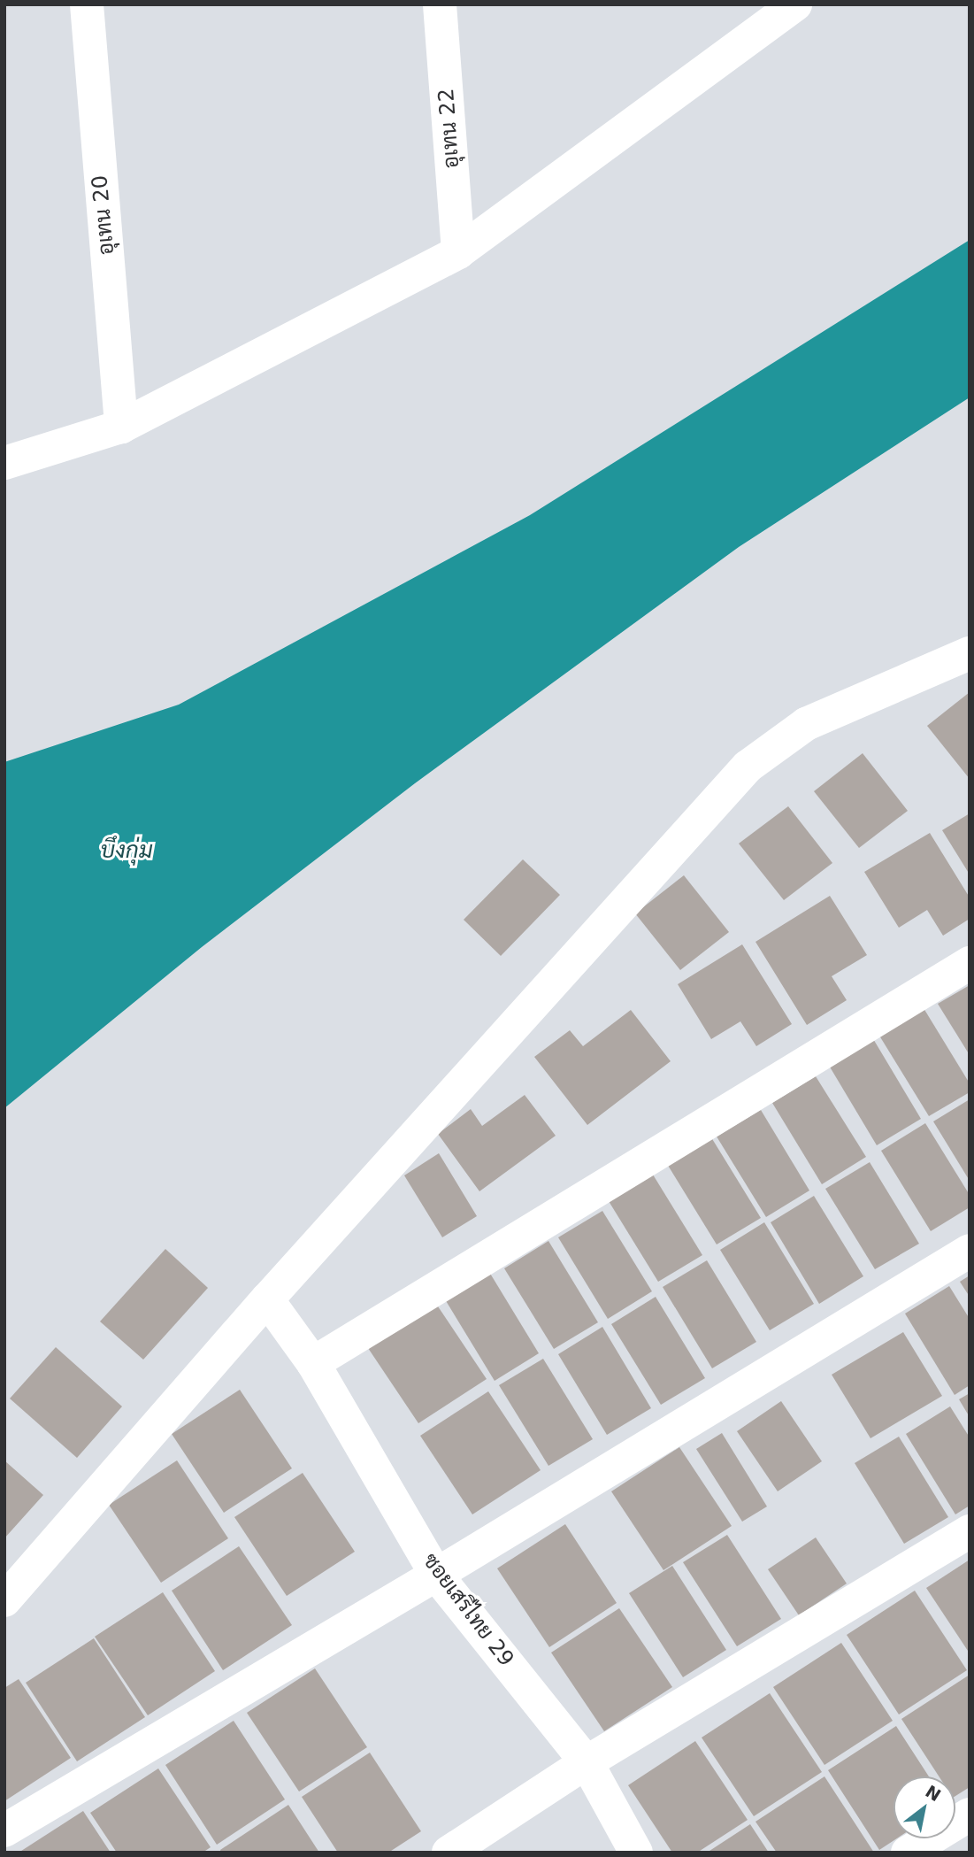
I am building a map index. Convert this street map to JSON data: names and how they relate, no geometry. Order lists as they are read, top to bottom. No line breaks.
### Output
{"streets":{"street":["อุเทน 22","อุเทน 20","ซอยเสรีไทย 29"]},"water":["บึงกุ่ม"],"north":"top right"}
